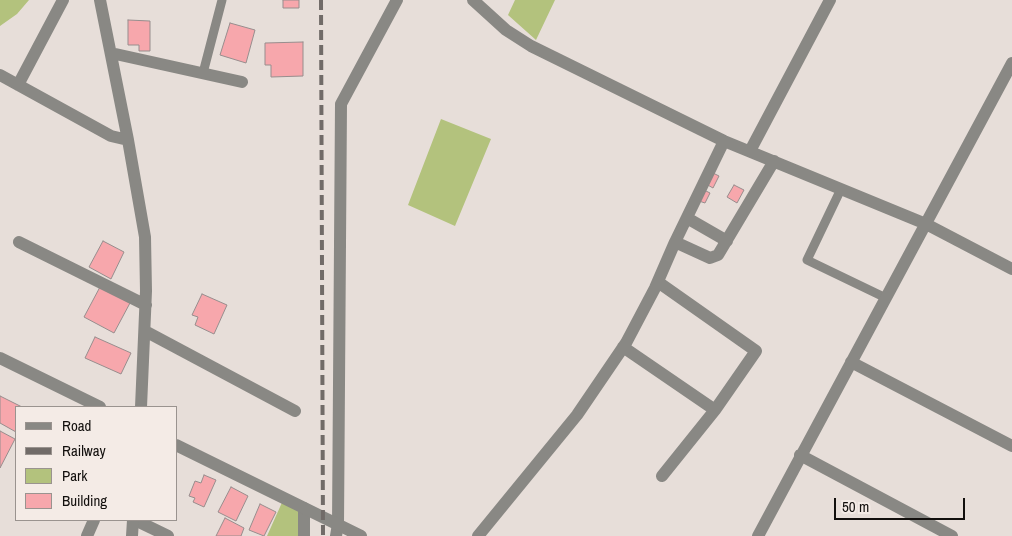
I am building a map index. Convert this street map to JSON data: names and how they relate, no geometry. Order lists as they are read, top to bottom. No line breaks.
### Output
{"legend":["Road","Railway","Park","Building"],"scale_bar":"50 m"}
